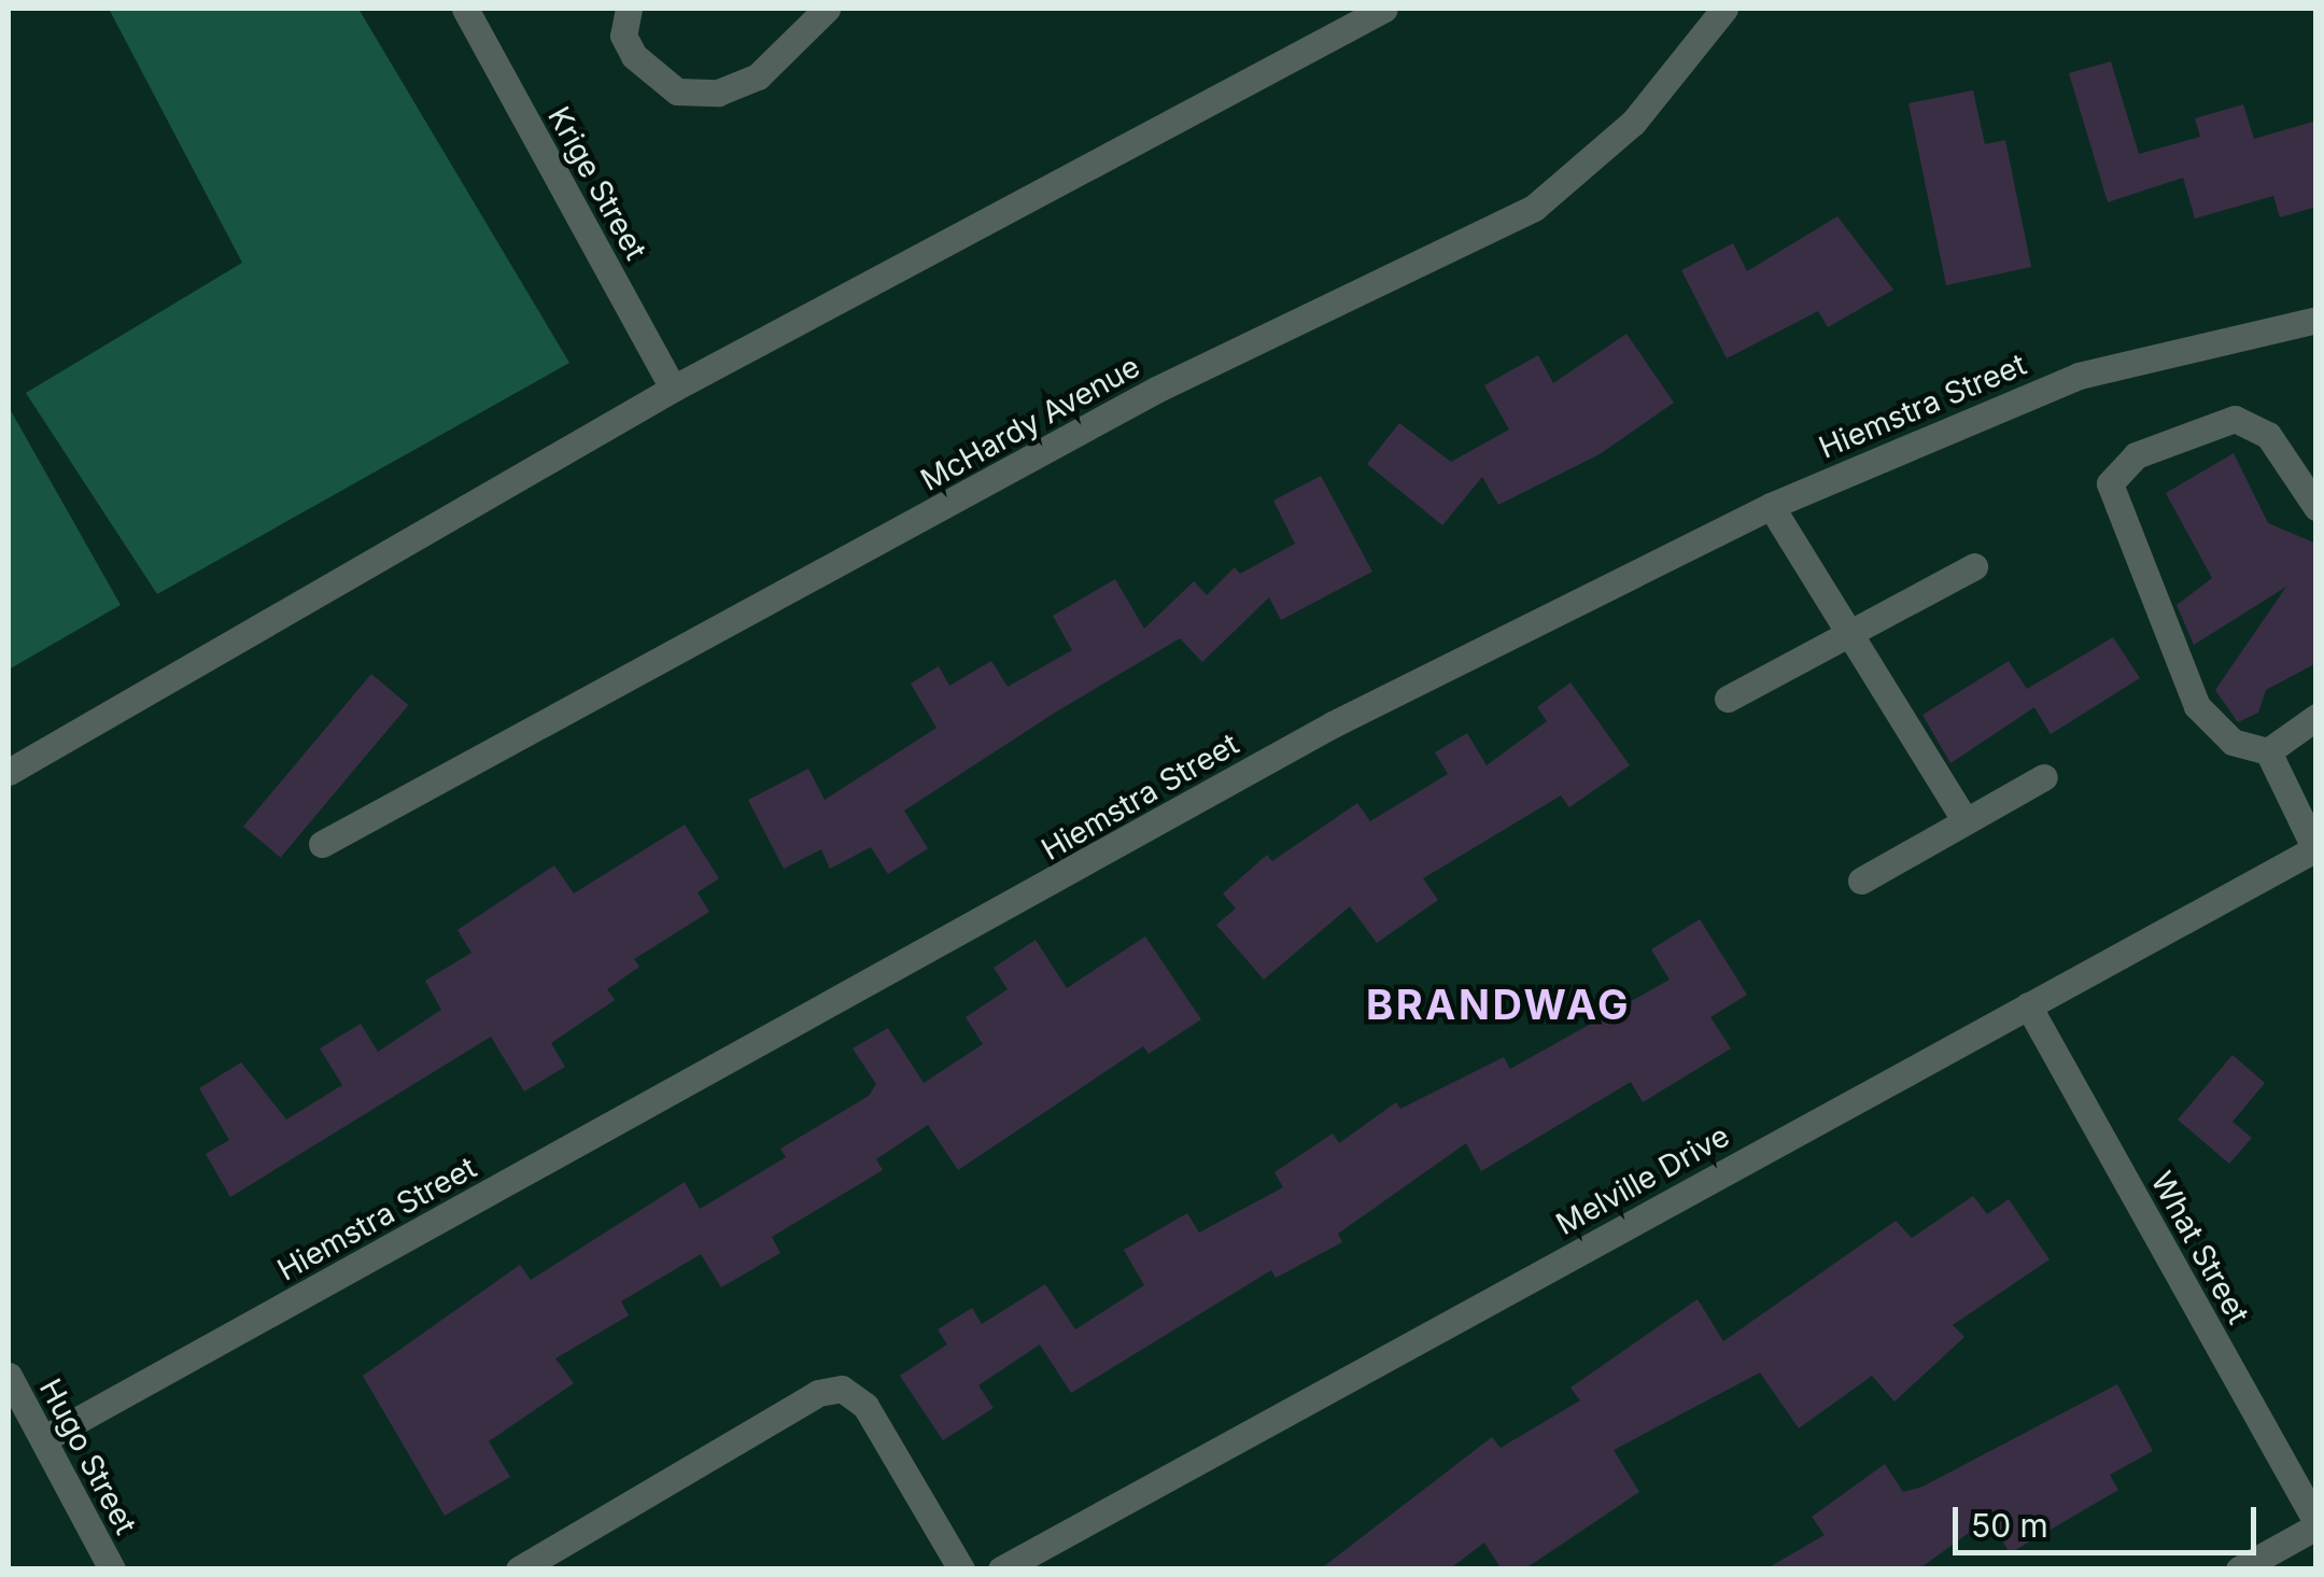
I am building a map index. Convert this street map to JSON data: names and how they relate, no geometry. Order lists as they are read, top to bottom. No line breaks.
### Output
{"streets":{"street":["Krige Street","Hiemstra Street","McHardy Avenue","Melville Drive","What Street","Hugo Street"]},"crossings":[["Hiemstra Street","Hugo Street"],["Melville Drive","What Street"]],"districts":["BRANDWAG"],"scale_bar":"50 m"}
